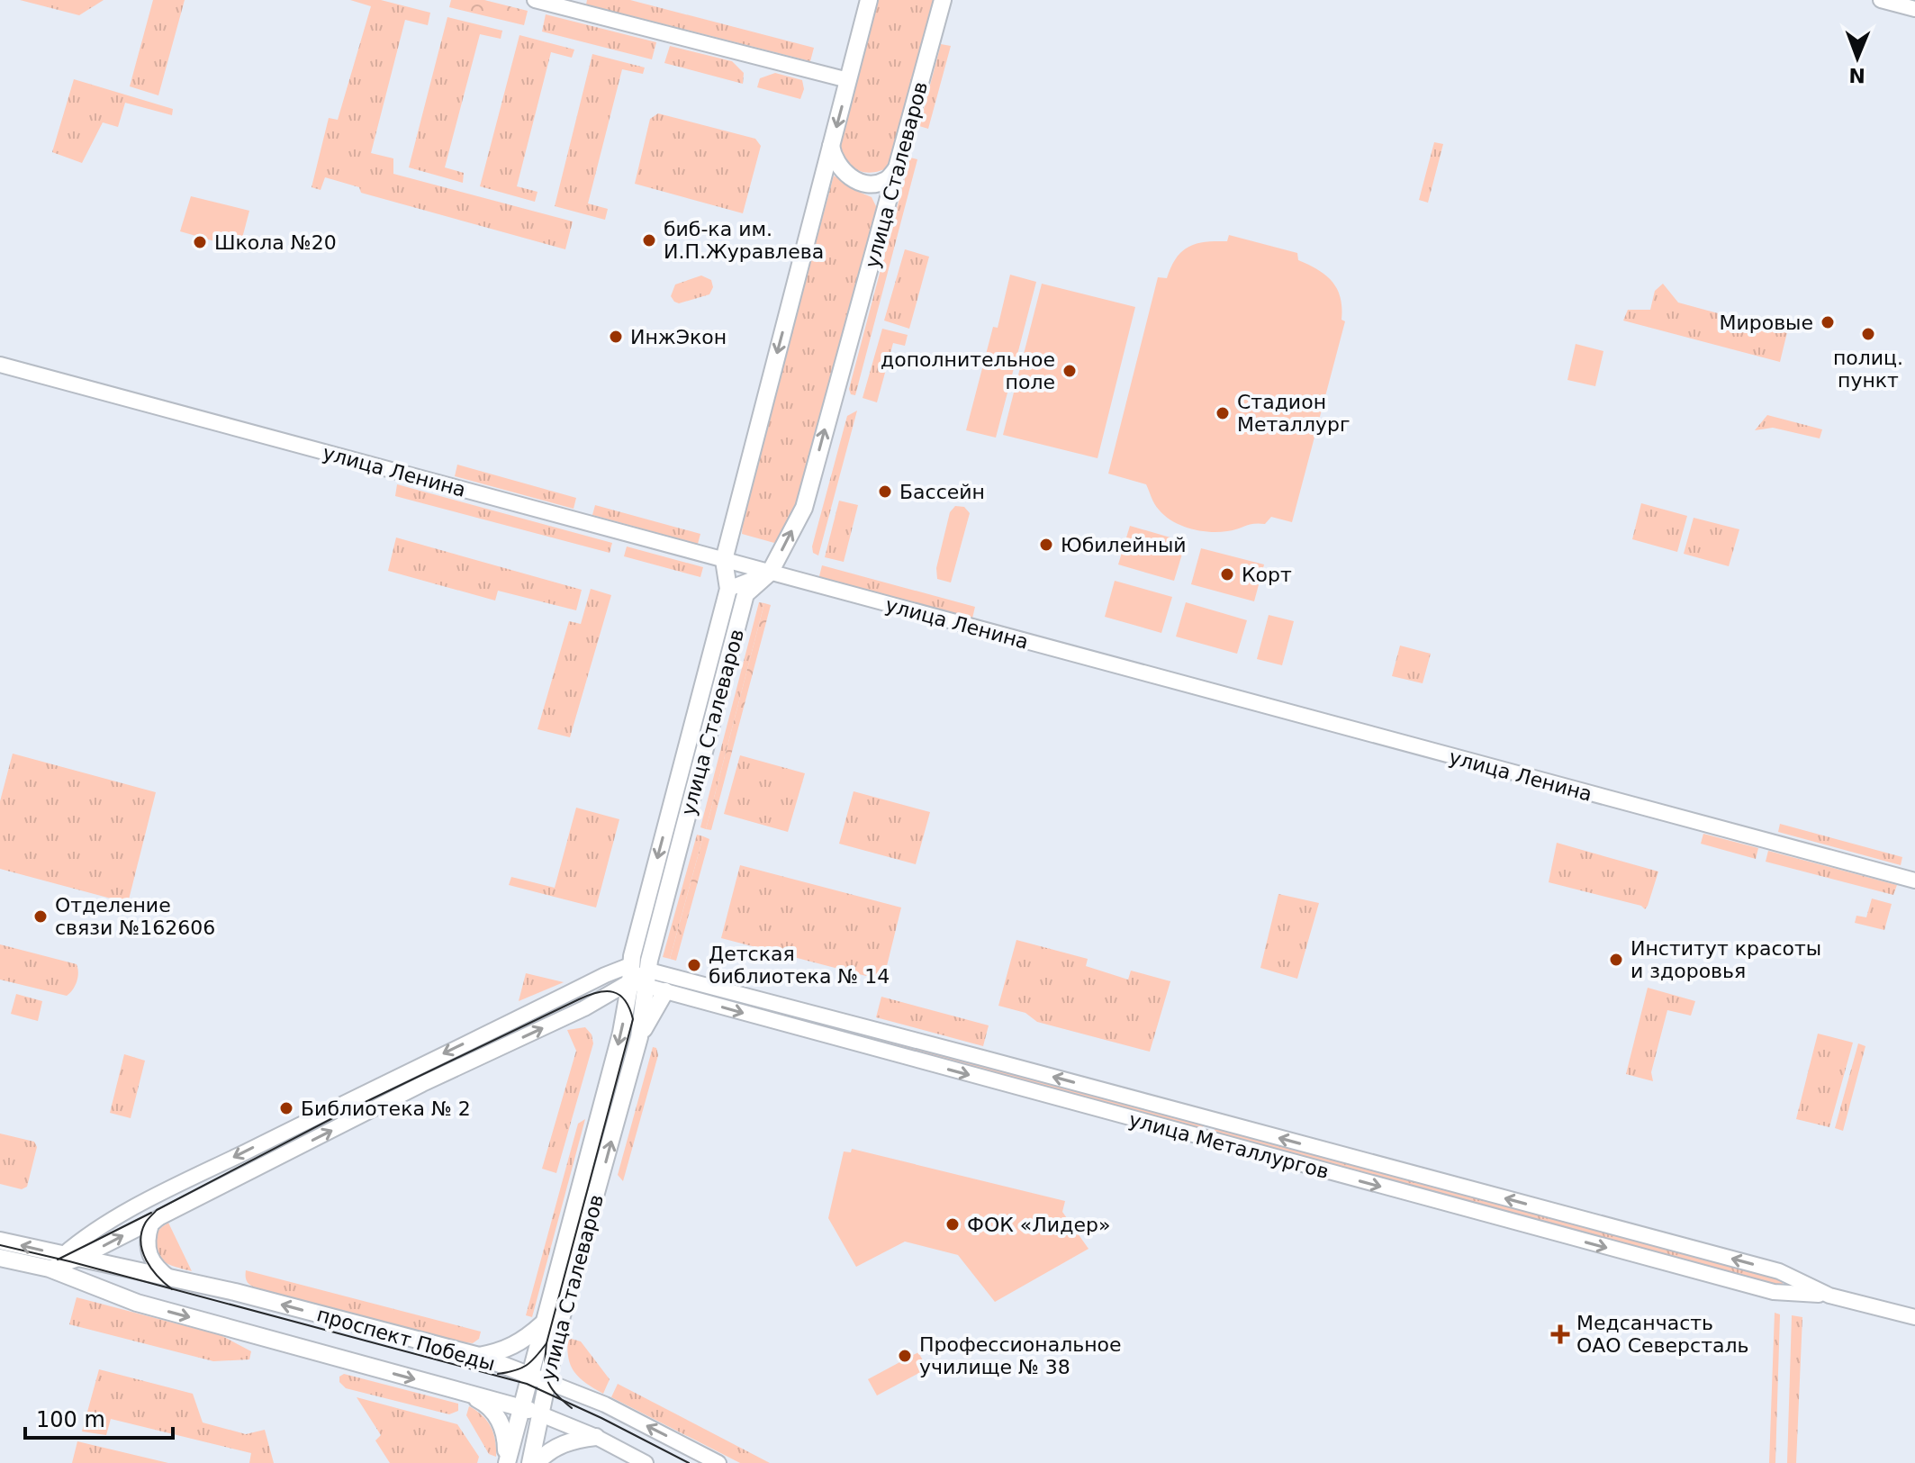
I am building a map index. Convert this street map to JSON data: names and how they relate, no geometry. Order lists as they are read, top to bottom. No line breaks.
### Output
{"streets":{"main road":["улица Сталеваров","проспект Победы"],"street":["улица Ленина","улица Металлургов"]},"crossings":[["улица Сталеваров","улица Ленина"],["улица Сталеваров","улица Металлургов"],["улица Сталеваров","проспект Победы"],["улица Металлургов","проспект Победы"]],"places":{"other":["биб-ка им. И.П.Журавлева","Школа №20","Мировые","полиц. пункт","ИнжЭкон","дополнительное поле","Стадион Металлург","Бассейн","Юбилейный","Корт","Отделение связи №162606","Институт красоты и здоровья","Детская библиотека № 14","Библиотека № 2","ФОК «Лидер»","Профессиональное училище № 38"],"health":["Медсанчасть ОАО Северсталь"]},"scale_bar":"100 m","north":"bottom"}
